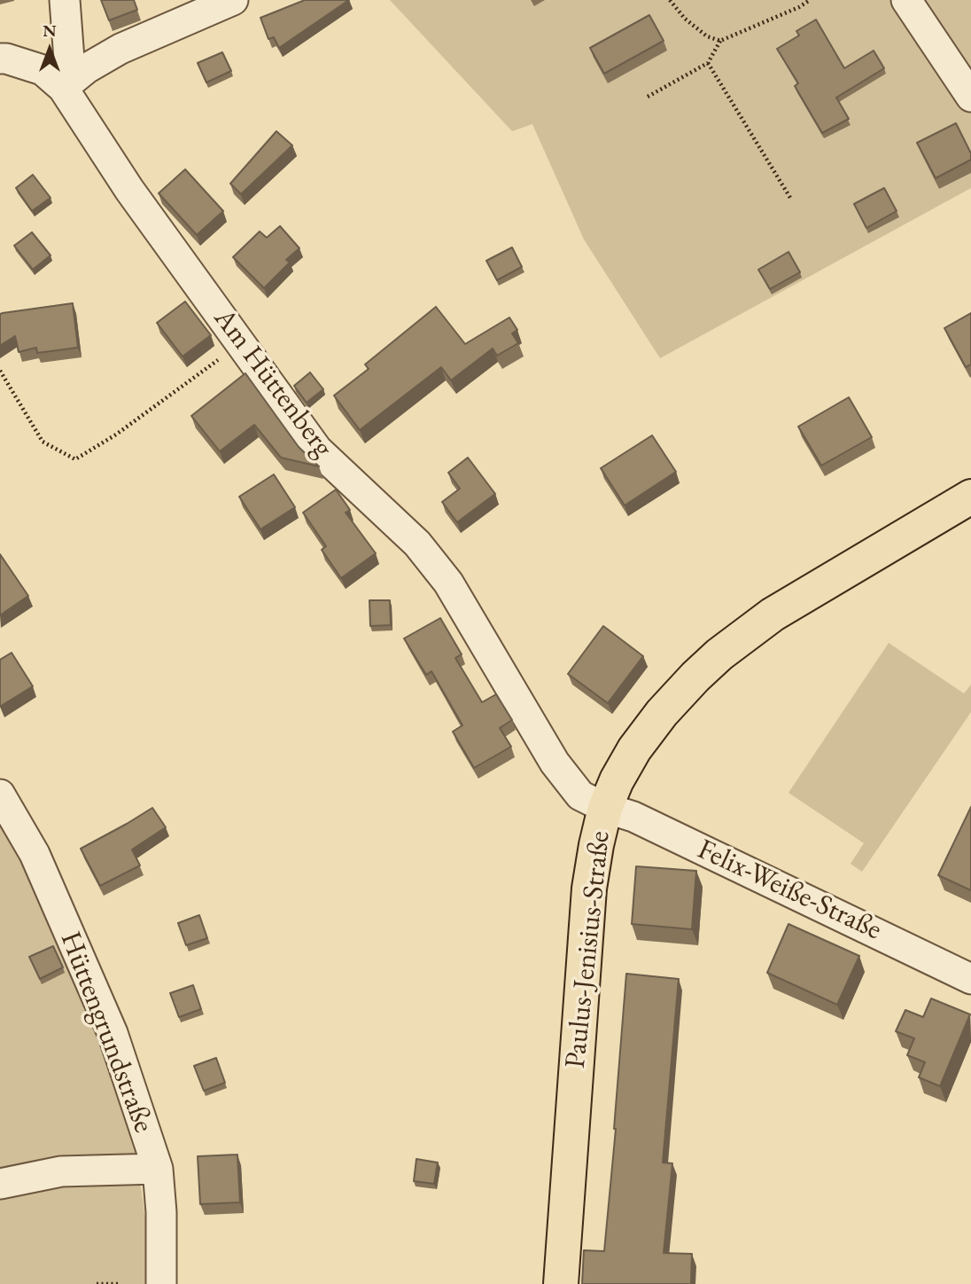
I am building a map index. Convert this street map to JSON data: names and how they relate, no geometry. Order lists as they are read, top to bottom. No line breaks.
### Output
{"streets":{"main road":["Paulus-Jenisius-Straße"],"street":["Am Hüttenberg","Felix-Weiße-Straße","Hüttengrundstraße"]},"crossings":[["Am Hüttenberg","Felix-Weiße-Straße"],["Am Hüttenberg","Paulus-Jenisius-Straße"],["Felix-Weiße-Straße","Paulus-Jenisius-Straße"]],"north":"top"}
